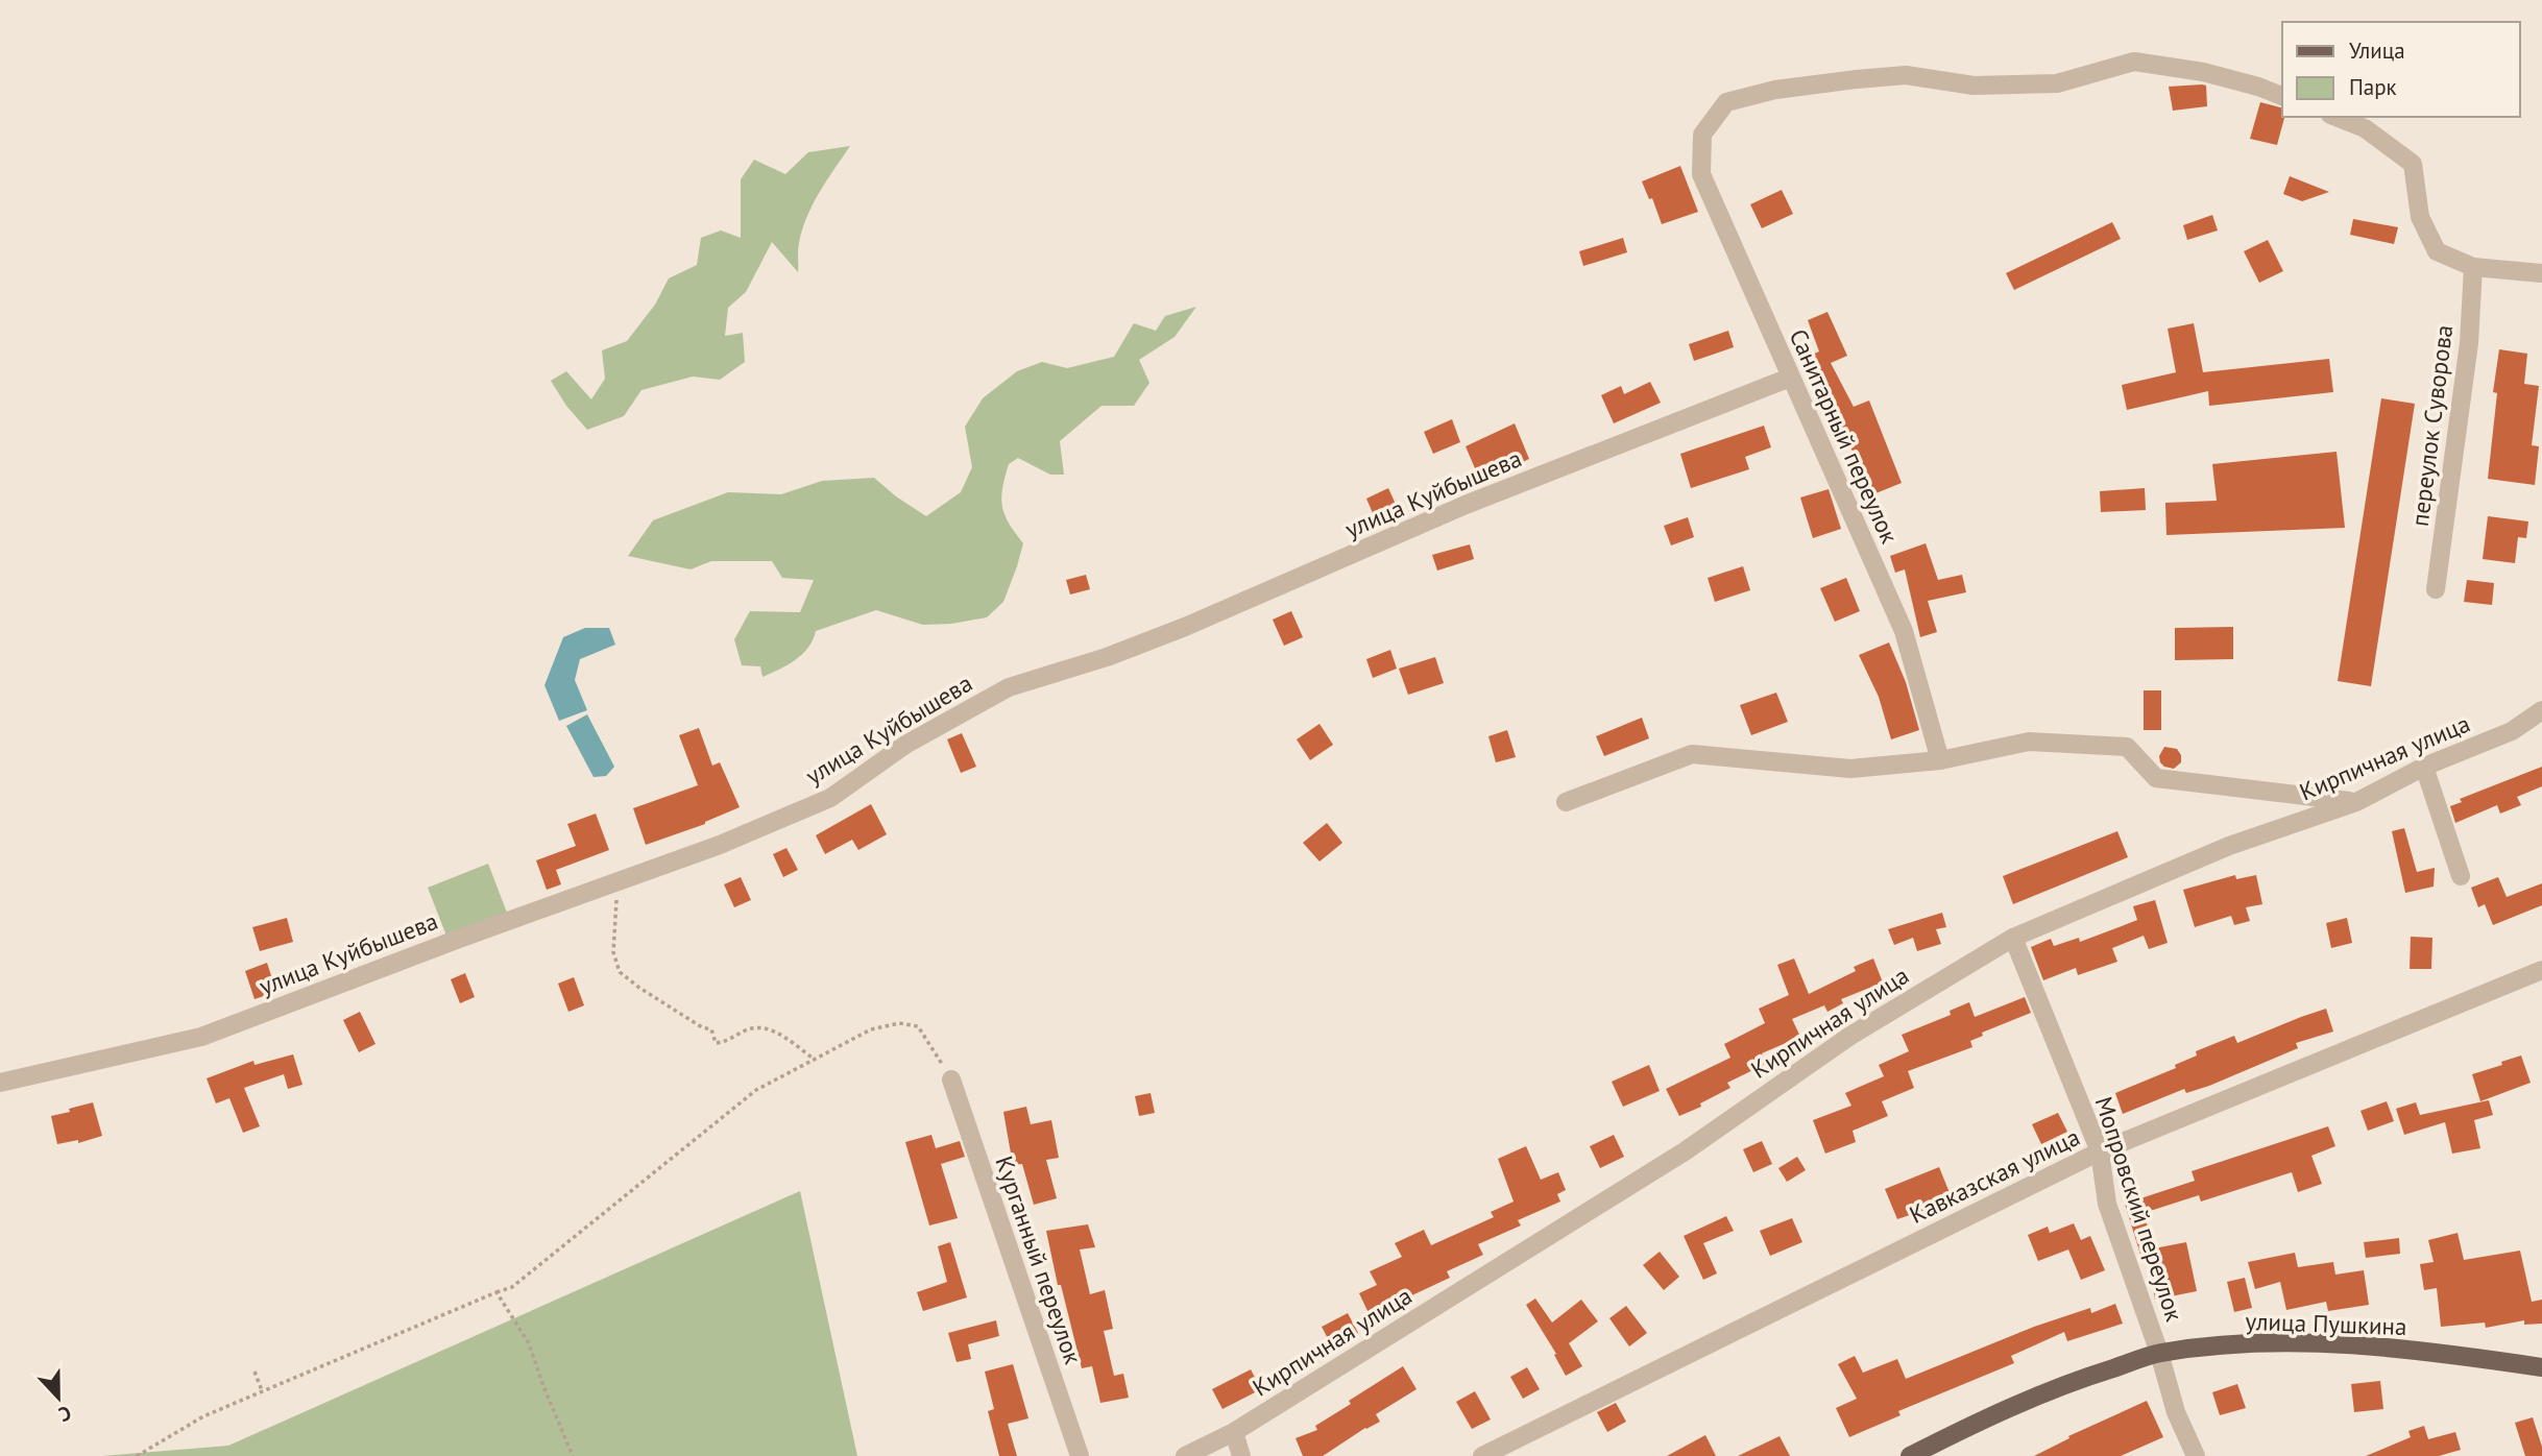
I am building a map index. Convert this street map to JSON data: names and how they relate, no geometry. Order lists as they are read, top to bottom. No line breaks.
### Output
{"streets":{"main road":["улица Пушкина"],"street":["переулок Суворова","Санитарный переулок","улица Куйбышева","Кирпичная улица","Кавказская улица","Мопровский переулок","Курганный переулок"]},"crossings":[["Санитарный переулок","улица Куйбышева"],["Кирпичная улица","Мопровский переулок"],["Кавказская улица","Мопровский переулок"],["Мопровский переулок","улица Пушкина"]],"legend":["Улица","Парк"],"north":"bottom"}
